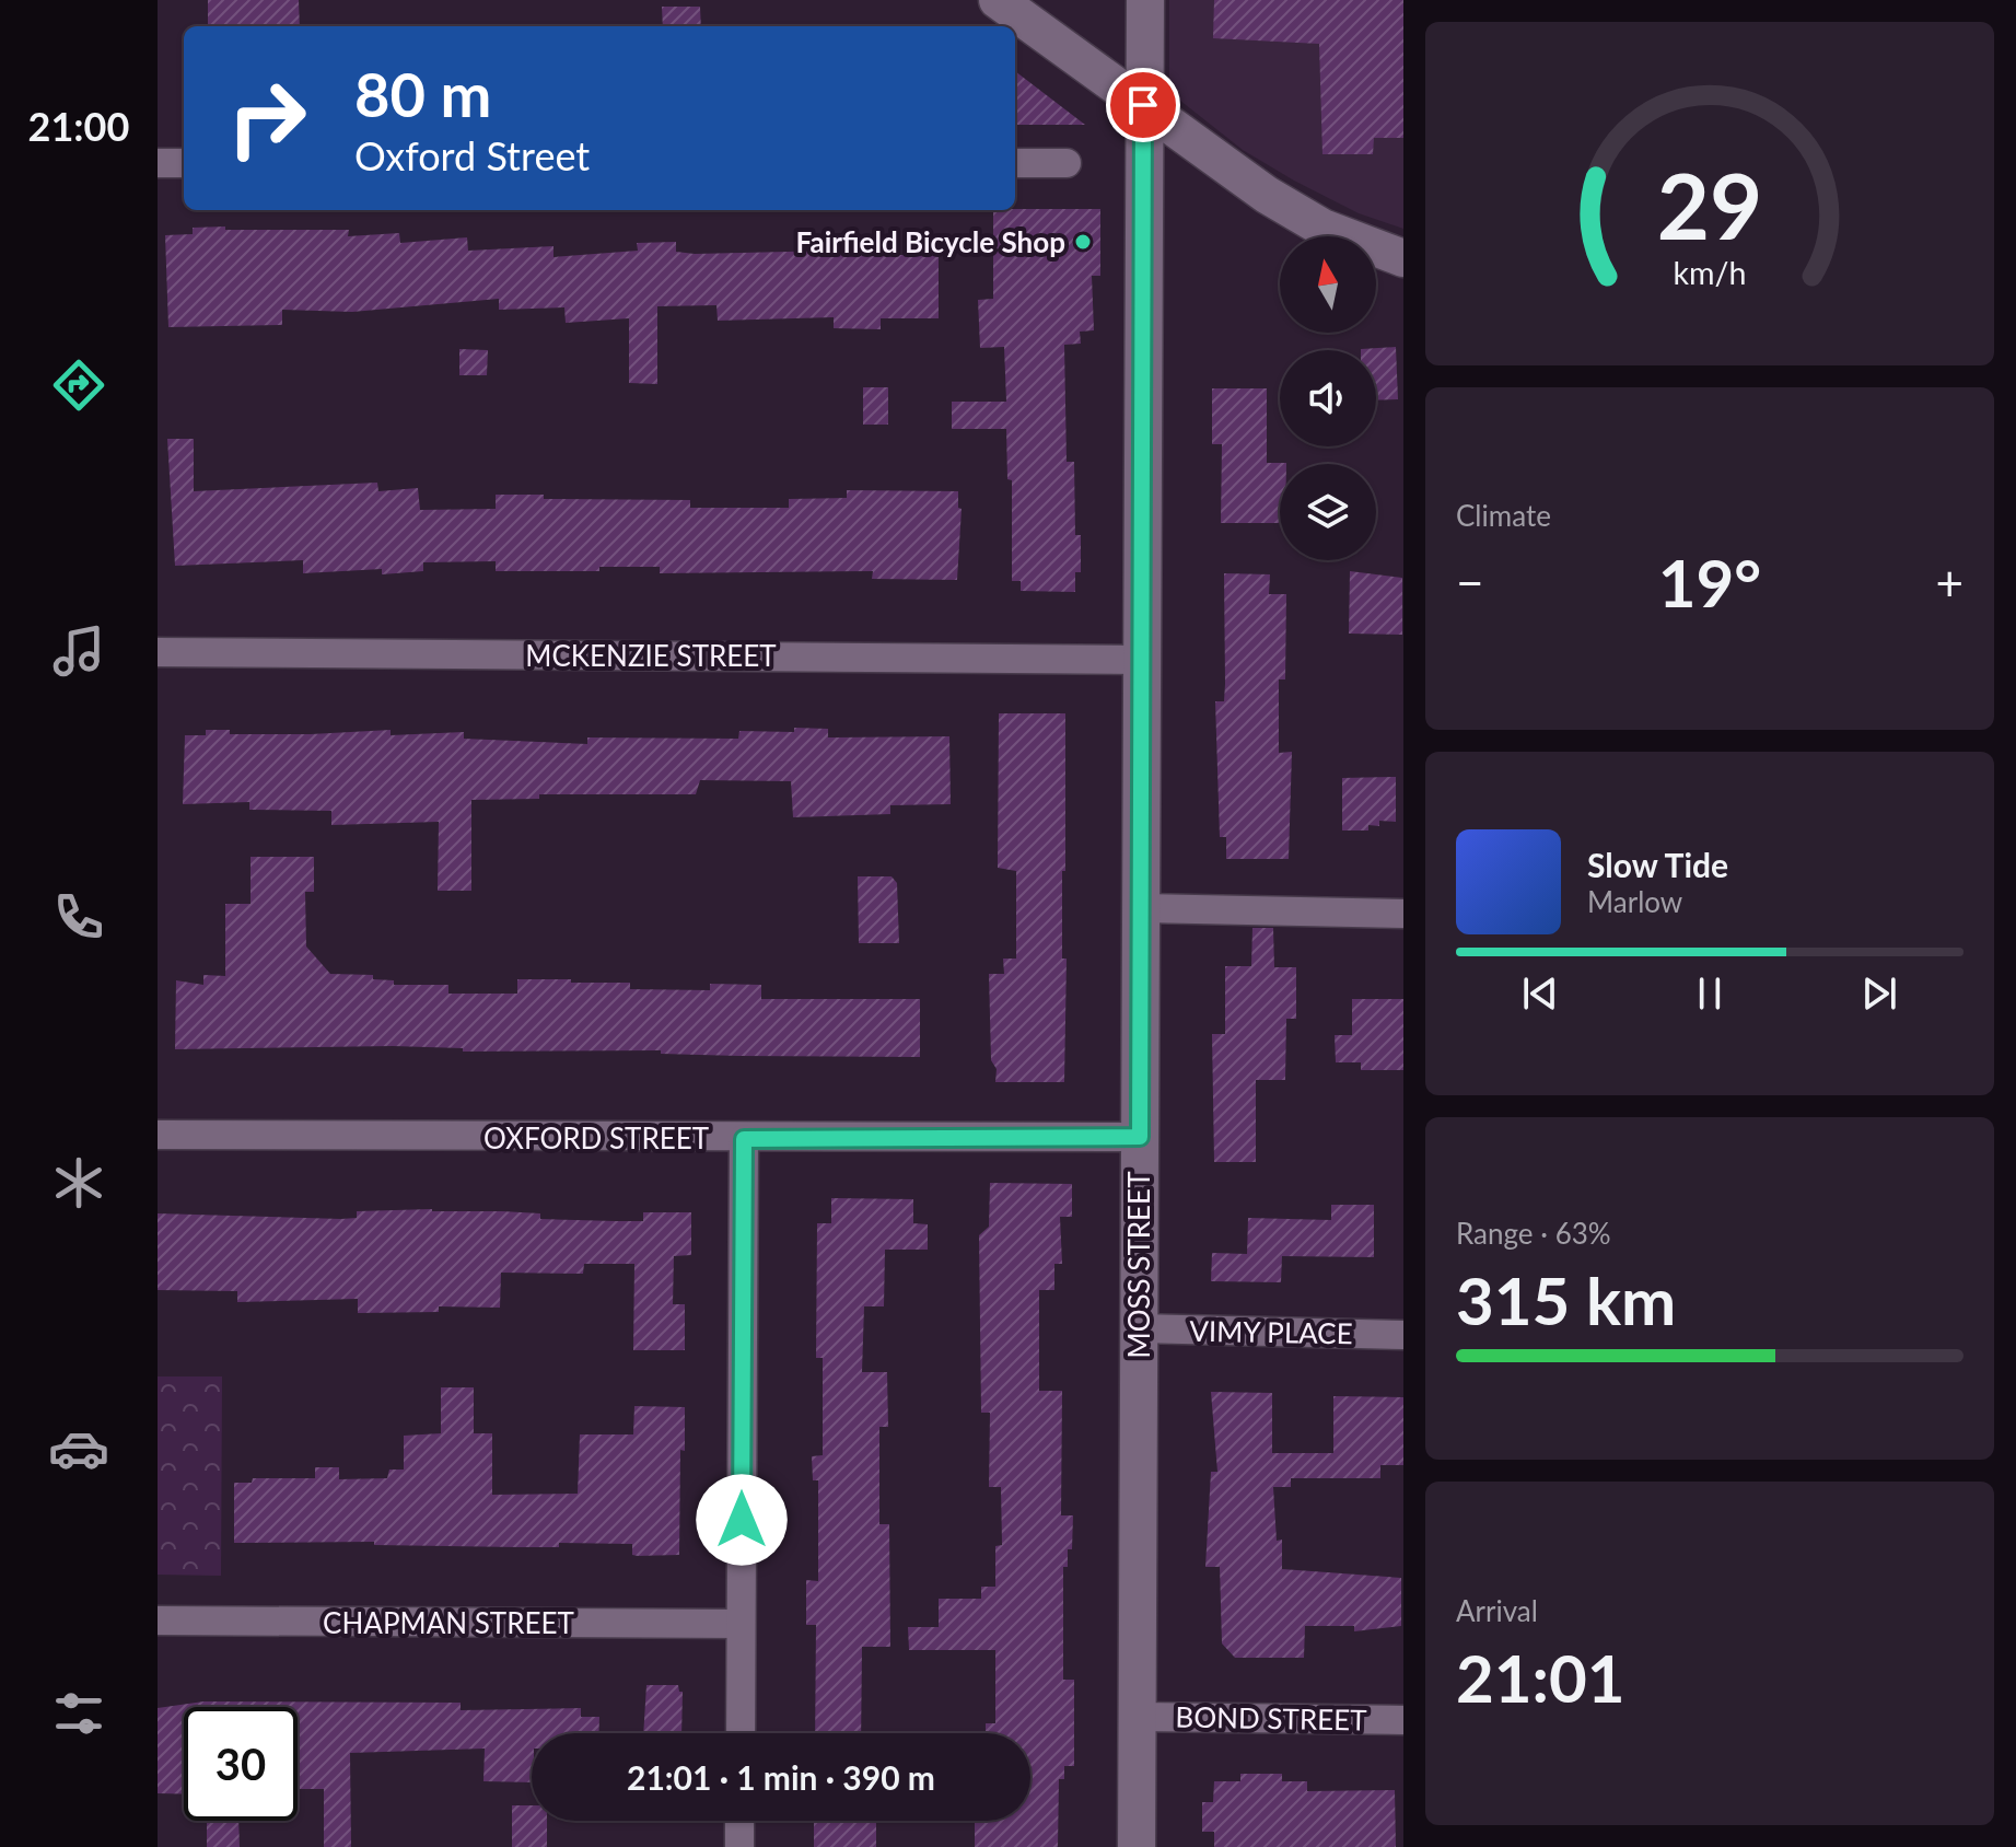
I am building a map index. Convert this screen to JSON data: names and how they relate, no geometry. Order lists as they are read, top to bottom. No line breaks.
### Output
{"streets":{"street":["MCKENZIE STREET","OXFORD STREET","MOSS STREET","VIMY PLACE","CHAPMAN STREET","BOND STREET"]},"crossings":[["MCKENZIE STREET","MOSS STREET"],["OXFORD STREET","MOSS STREET"],["MOSS STREET","VIMY PLACE"],["MOSS STREET","BOND STREET"]],"places":["Fairfield Bicycle Shop"],"north":"top","page":{"tabs":"21:00","turn":["80 m","Oxford Street"],"tile":["Climate",["Range · 63%","315 km"],["Arrival","21:01"]],"heat":["−","19°","+"],"song":["Slow Tide","Marlow"],"limit":"30","trip":"21:01 · 1 min · 390 m","gauge":["29","km/h"]}}
